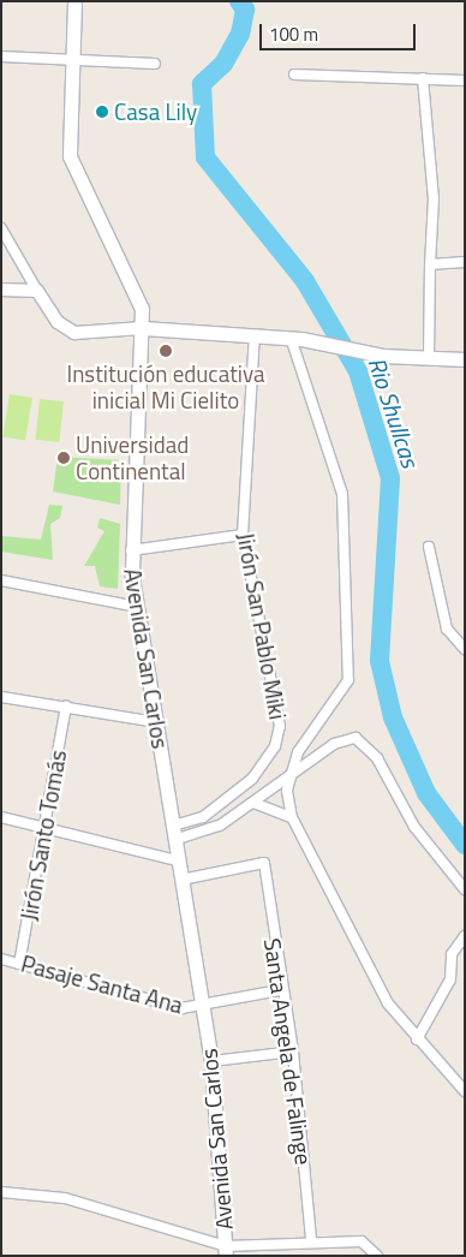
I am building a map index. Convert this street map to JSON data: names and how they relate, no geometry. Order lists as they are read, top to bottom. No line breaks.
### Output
{"streets":{"main road":["Avenida San Carlos"],"street":["Jirón San Pablo Miki","Jirón Santo Tomás","Pasaje Santa Ana","Santa Angela de Falinge"]},"crossings":[["Jirón San Pablo Miki","Avenida San Carlos"],["Avenida San Carlos","Pasaje Santa Ana"],["Avenida San Carlos","Santa Angela de Falinge"],["Jirón Santo Tomás","Pasaje Santa Ana"],["Pasaje Santa Ana","Santa Angela de Falinge"]],"water":["Rio Shullcas"],"places":["Casa Lily","Institución educativa inicial Mi Cielito","Universidad Continental"],"scale_bar":"100 m"}
